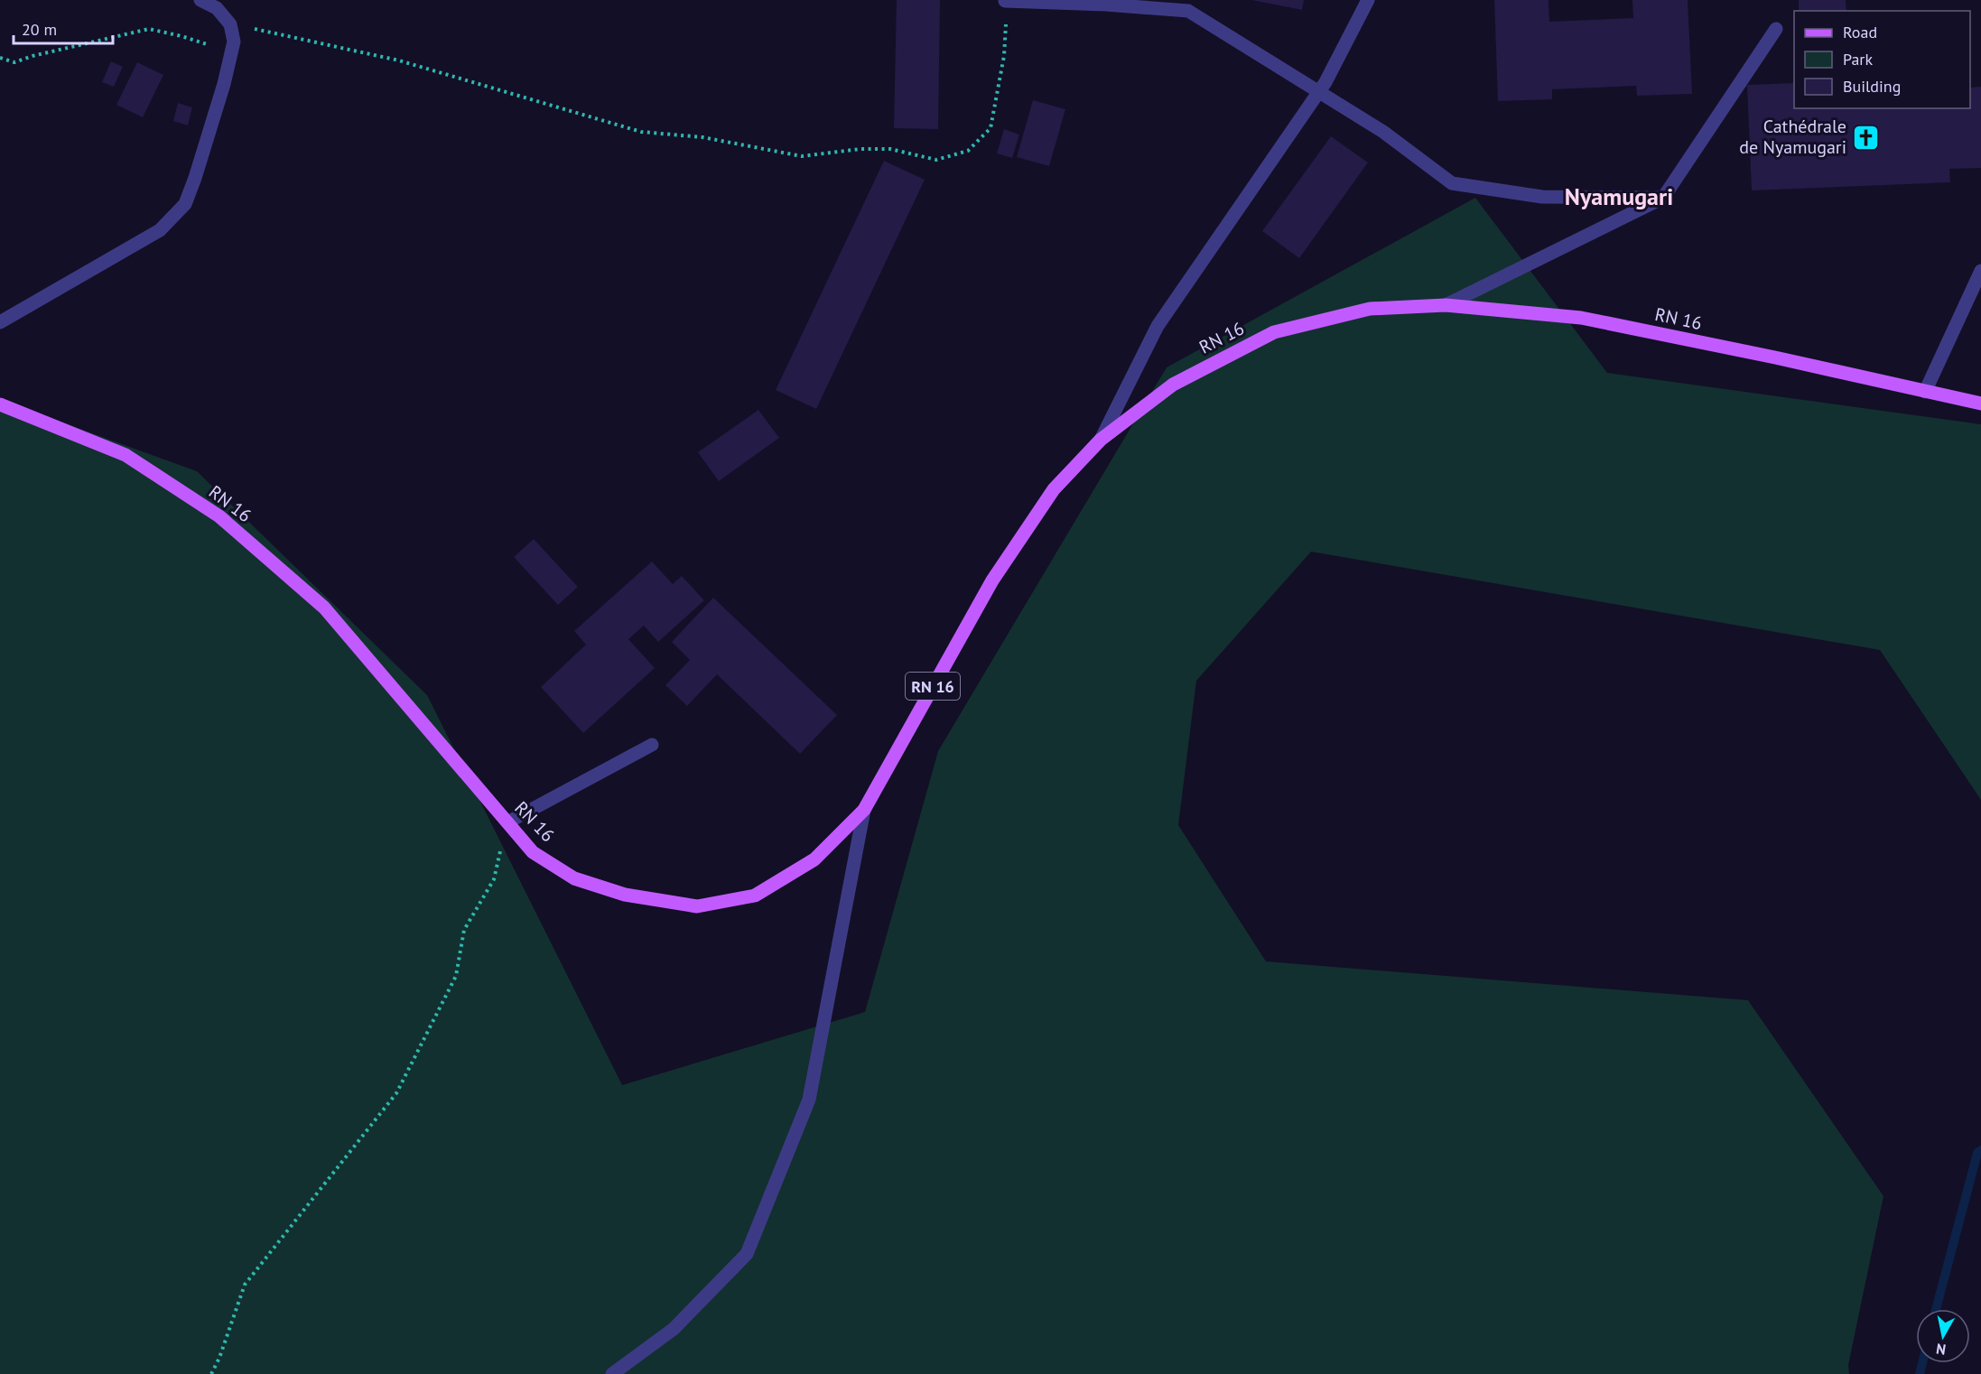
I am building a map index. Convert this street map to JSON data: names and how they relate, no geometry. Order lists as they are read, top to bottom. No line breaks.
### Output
{"streets":{"main road":["RN 16"]},"districts":["Nyamugari"],"places":{"church":["Cathédrale de Nyamugari"]},"legend":["Road","Park","Building"],"scale_bar":"20 m","north":"bottom"}
